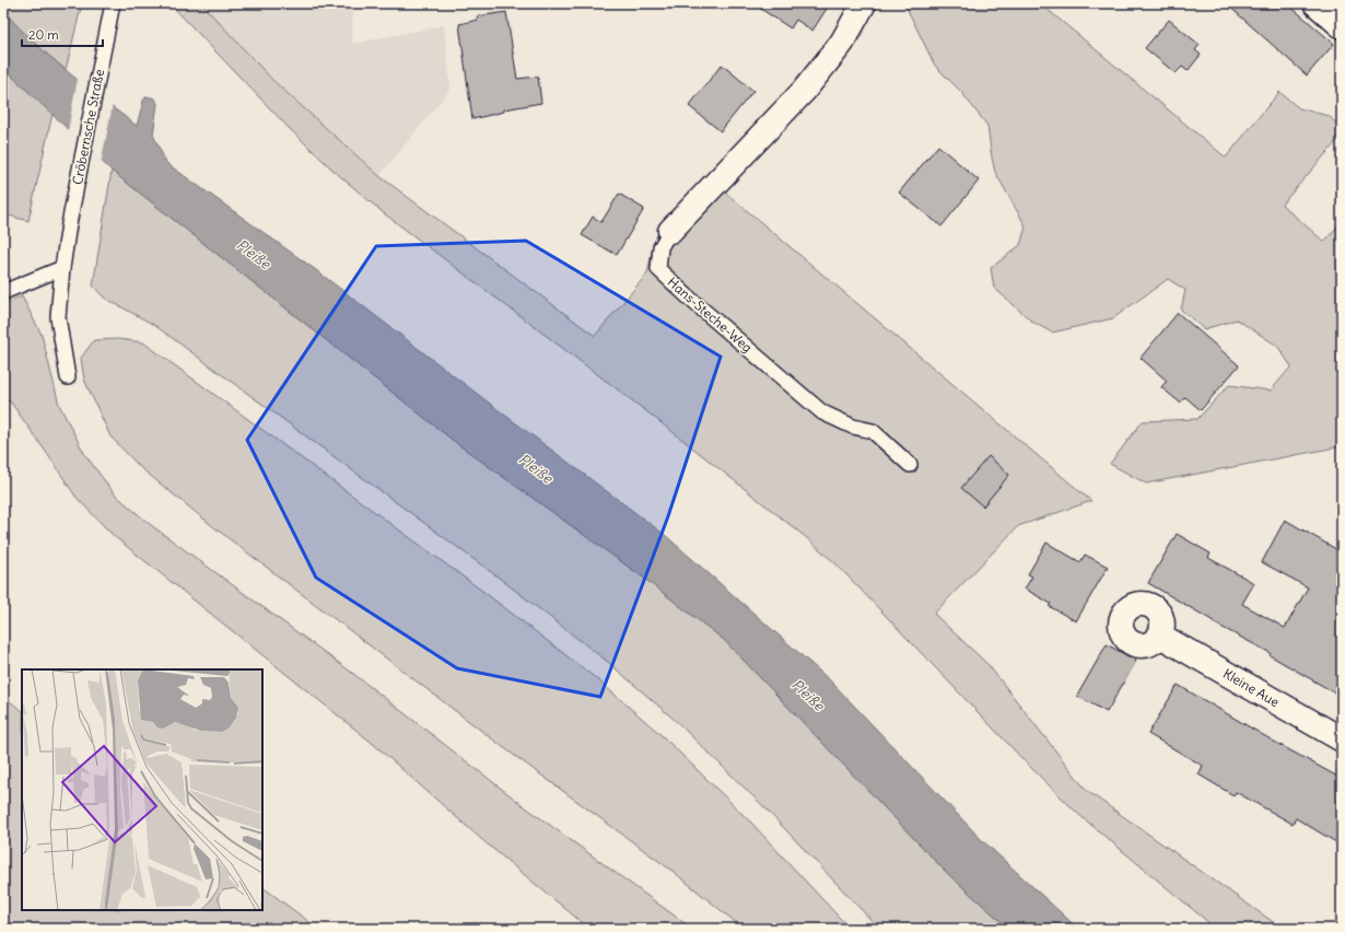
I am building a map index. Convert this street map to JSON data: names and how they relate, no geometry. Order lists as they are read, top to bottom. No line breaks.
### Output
{"streets":{"street":["Hans-Steche-Weg","Kleine Aue"],"lane":["Cröbernsche Straße"]},"water":["Pleiße"],"scale_bar":"20 m"}
